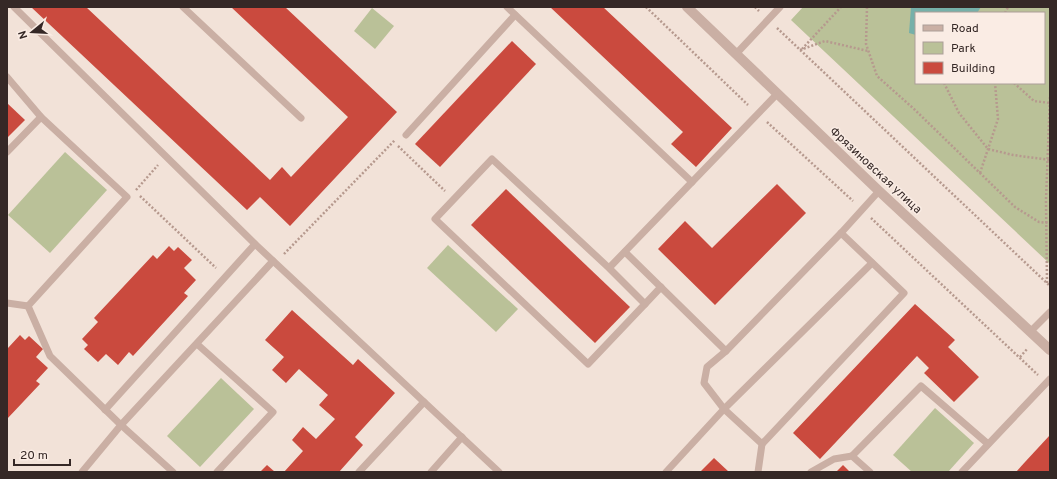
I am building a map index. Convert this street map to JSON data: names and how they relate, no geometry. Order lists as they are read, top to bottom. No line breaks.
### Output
{"streets":{"street":["Фрязиновская улица"]},"legend":["Road","Park","Building"],"scale_bar":"20 m","north":"left"}
